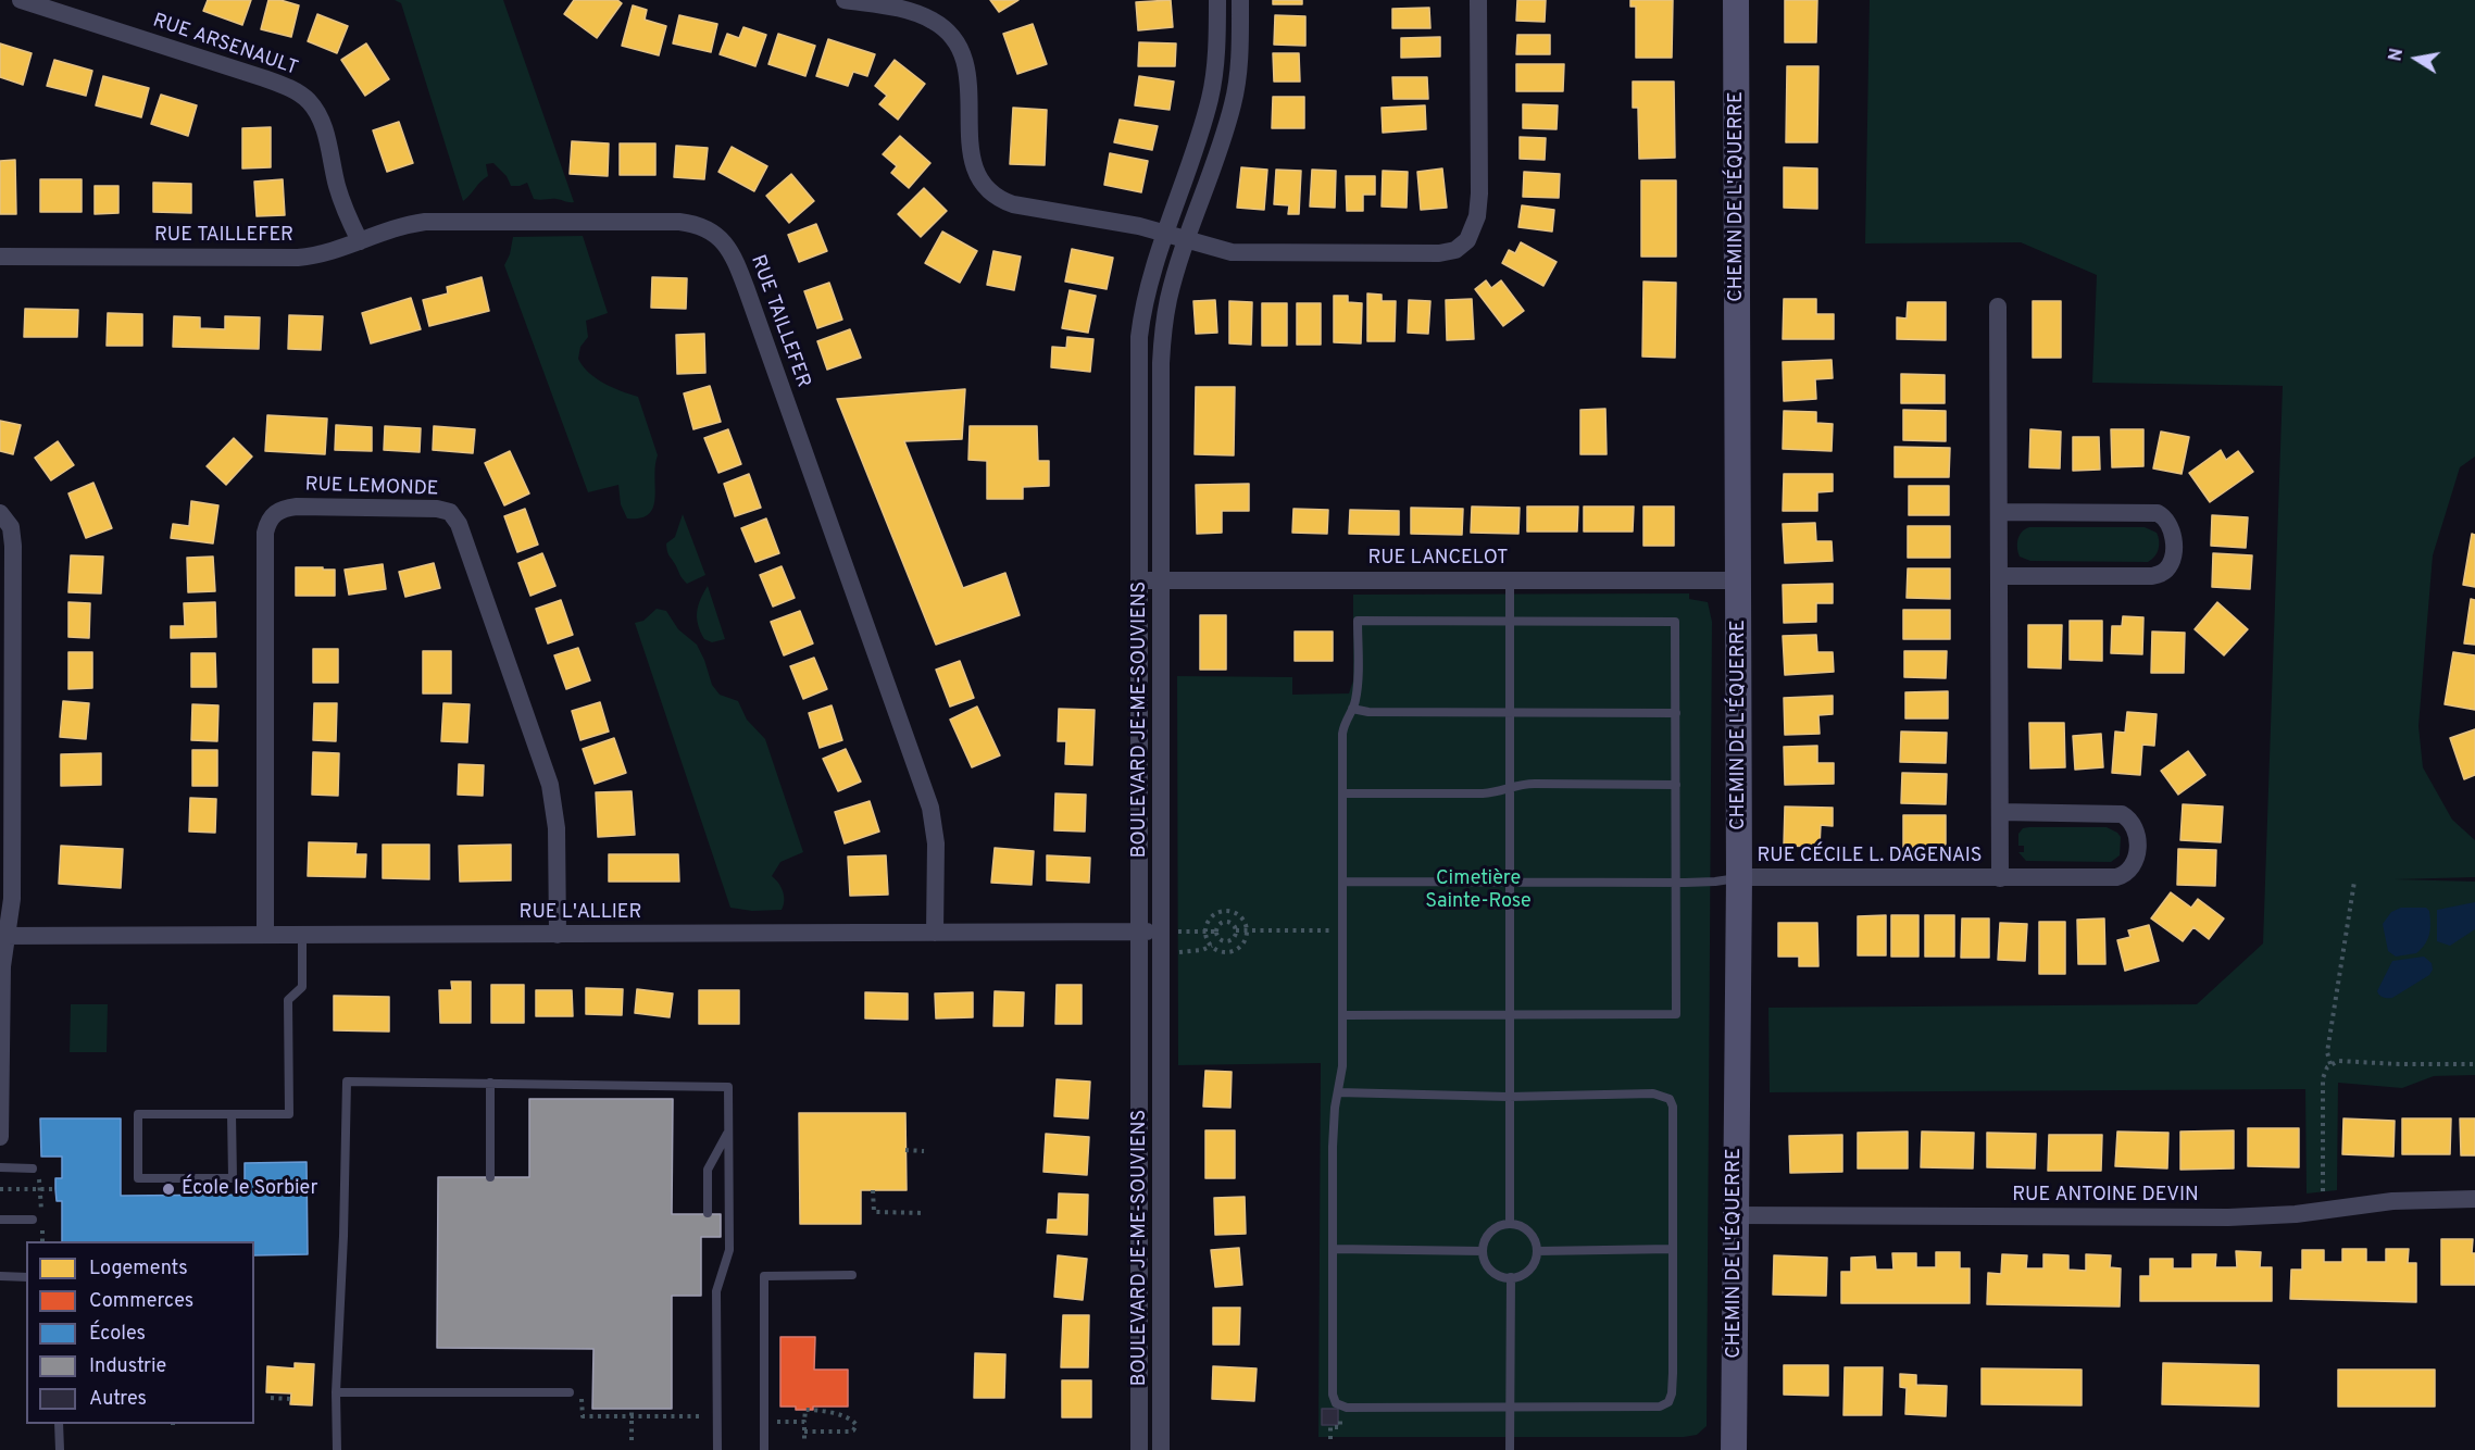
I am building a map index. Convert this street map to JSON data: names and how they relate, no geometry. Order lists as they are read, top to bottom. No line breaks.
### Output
{"streets":{"street":["RUE ARSENAULT","CHEMIN DE L'ÉQUERRE","RUE TAILLEFER","RUE LEMONDE","RUE LANCELOT","BOULEVARD JE-ME-SOUVIENS","RUE CÉCILE L. DAGENAIS","RUE L'ALLIER","RUE ANTOINE DEVIN"]},"crossings":[["RUE ARSENAULT","RUE TAILLEFER"],["CHEMIN DE L'ÉQUERRE","RUE LANCELOT"],["CHEMIN DE L'ÉQUERRE","RUE CÉCILE L. DAGENAIS"],["CHEMIN DE L'ÉQUERRE","RUE ANTOINE DEVIN"],["RUE TAILLEFER","RUE L'ALLIER"],["RUE LEMONDE","RUE L'ALLIER"],["RUE LANCELOT","BOULEVARD JE-ME-SOUVIENS"],["BOULEVARD JE-ME-SOUVIENS","RUE L'ALLIER"]],"parks":["Cimetière Sainte-Rose"],"places":["École le Sorbier"],"legend":["Logements","Commerces","Écoles","Industrie","Autres"],"north":"left"}
